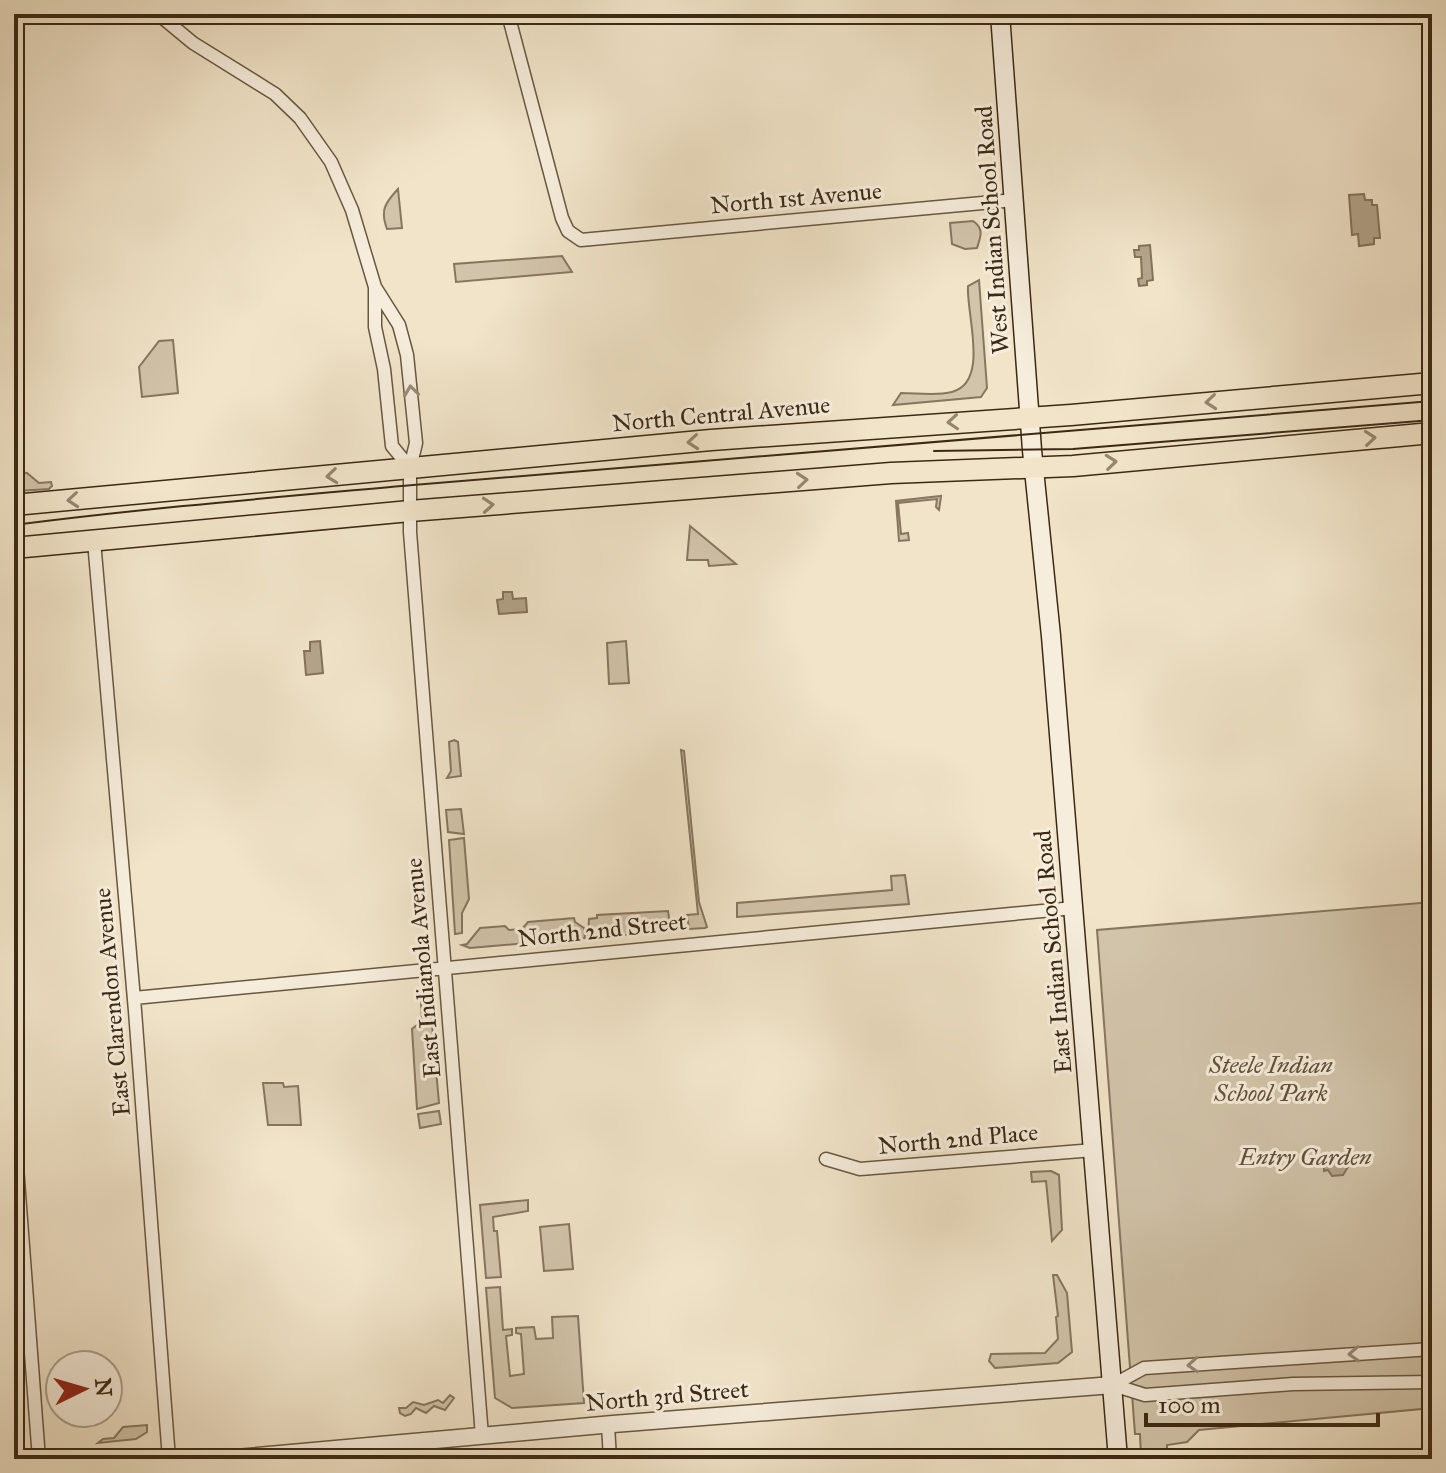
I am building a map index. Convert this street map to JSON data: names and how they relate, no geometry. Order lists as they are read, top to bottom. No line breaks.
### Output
{"streets":{"main road":["West Indian School Road","North Central Avenue","East Indian School Road"],"street":["North 1st Avenue","North 2nd Street","East Indianola Avenue","East Clarendon Avenue","North 2nd Place","North 3rd Street"]},"crossings":[["North 1st Avenue","West Indian School Road"],["West Indian School Road","North Central Avenue"],["West Indian School Road","East Indian School Road"],["North Central Avenue","East Indianola Avenue"],["North 2nd Street","East Indian School Road"],["North 2nd Street","East Indianola Avenue"],["North 2nd Street","East Clarendon Avenue"],["East Indian School Road","North 2nd Place"],["East Indian School Road","North 3rd Street"],["East Indianola Avenue","North 3rd Street"]],"parks":["Steele Indian School Park","Entry Garden"],"scale_bar":"100 m","north":"right"}
